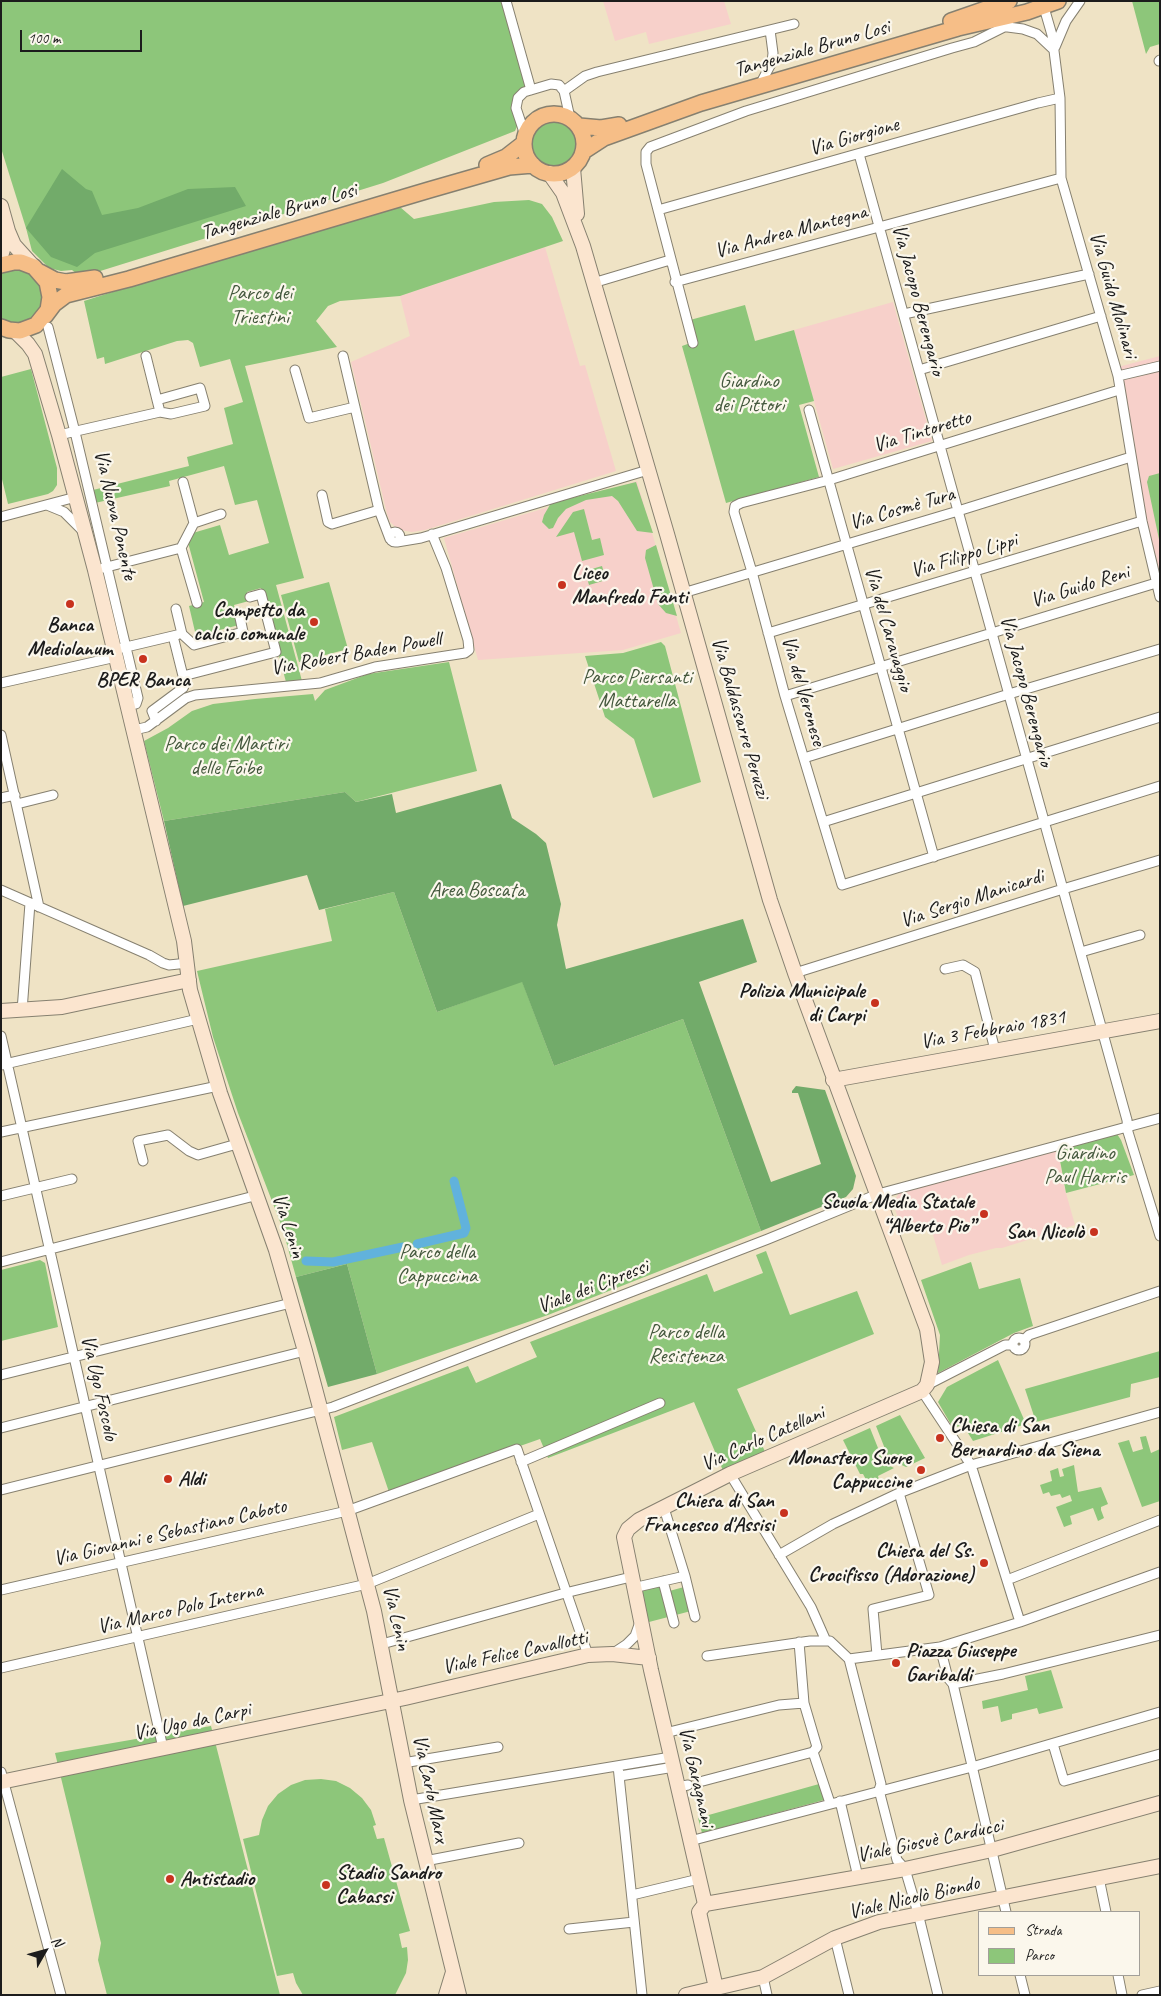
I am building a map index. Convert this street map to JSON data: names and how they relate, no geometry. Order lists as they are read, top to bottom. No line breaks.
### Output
{"streets":{"main road":["Tangenziale Bruno Losi"],"street":["Via Giorgione","Via Andrea Mantegna","Via Guido Molinari","Via Jacopo Berengario","Via Tintoretto","Via Cosmè Tura","Via Nuova Ponente","Via Filippo Lippi","Via Guido Reni","Via del Caravaggio","Via Robert Baden Powell","Via del Veronese","Via Baldassarre Peruzzi","Via Sergio Manicardi","Via 3 Febbraio 1831","Via Lenin","Viale dei Cipressi","Via Ugo Foscolo","Via Carlo Catellani","Via Giovanni e Sebastiano Caboto","Via Marco Polo Interna","Viale Felice Cavallotti","Via Ugo da Carpi","Via Garagnani","Via Carlo Marx","Viale Giosuè Carducci","Viale Nicolò Biondo"]},"crossings":[["Tangenziale Bruno Losi","Via Guido Molinari"],["Tangenziale Bruno Losi","Via Nuova Ponente"],["Tangenziale Bruno Losi","Via Baldassarre Peruzzi"],["Via Giorgione","Via Guido Molinari"],["Via Giorgione","Via Jacopo Berengario"],["Via Andrea Mantegna","Via Guido Molinari"],["Via Andrea Mantegna","Via Jacopo Berengario"],["Via Guido Molinari","Via Tintoretto"],["Via Guido Molinari","Via Cosmè Tura"],["Via Guido Molinari","Via Filippo Lippi"],["Via Guido Molinari","Via Guido Reni"],["Via Jacopo Berengario","Via Tintoretto"],["Via Jacopo Berengario","Via Cosmè Tura"],["Via Jacopo Berengario","Via Filippo Lippi"],["Via Jacopo Berengario","Via Guido Reni"],["Via Jacopo Berengario","Via Sergio Manicardi"],["Via Jacopo Berengario","Via 3 Febbraio 1831"],["Via Jacopo Berengario","Viale dei Cipressi"],["Via Tintoretto","Via del Caravaggio"],["Via Tintoretto","Via del Veronese"],["Via Cosmè Tura","Via del Caravaggio"],["Via Cosmè Tura","Via del Veronese"],["Via Cosmè Tura","Via Baldassarre Peruzzi"],["Via Nuova Ponente","Via Robert Baden Powell"],["Via Nuova Ponente","Via Lenin"],["Via Filippo Lippi","Via del Caravaggio"],["Via Filippo Lippi","Via del Veronese"],["Via Guido Reni","Via del Caravaggio"],["Via Guido Reni","Via del Veronese"],["Via del Caravaggio","Via del Veronese"],["Via Baldassarre Peruzzi","Via Sergio Manicardi"],["Via Baldassarre Peruzzi","Via 3 Febbraio 1831"],["Via Baldassarre Peruzzi","Viale dei Cipressi"],["Via Lenin","Viale dei Cipressi"],["Via Lenin","Via Giovanni e Sebastiano Caboto"],["Via Lenin","Via Marco Polo Interna"],["Via Lenin","Viale Felice Cavallotti"],["Via Lenin","Via Ugo da Carpi"],["Via Lenin","Via Carlo Marx"],["Viale dei Cipressi","Via Ugo Foscolo"],["Via Ugo Foscolo","Via Giovanni e Sebastiano Caboto"],["Via Ugo Foscolo","Via Marco Polo Interna"],["Via Ugo Foscolo","Via Ugo da Carpi"],["Via Carlo Catellani","Viale Felice Cavallotti"],["Via Carlo Catellani","Via Garagnani"],["Viale Felice Cavallotti","Via Ugo da Carpi"],["Viale Felice Cavallotti","Via Garagnani"],["Viale Felice Cavallotti","Via Carlo Marx"],["Via Ugo da Carpi","Via Carlo Marx"],["Via Garagnani","Viale Giosuè Carducci"]],"parks":["Parco dei Triestini","Giardino dei Pittori","Parco Piersanti Mattarella","Parco dei Martiri delle Foibe","Area Boscata","Giardino Paul Harris","Parco della Cappuccina","Parco della Resistenza"],"places":["Liceo Manfredo Fanti","Banca Mediolanum","Campetto da calcio comunale","BPER Banca","Polizia Municipale di Carpi","Scuola Media Statale “Alberto Pio”","San Nicolò","Chiesa di San Bernardino da Siena","Monastero Suore Cappuccine","Aldi","Chiesa di San Francesco d'Assisi","Chiesa del Ss. Crocifisso (Adorazione)","Piazza Giuseppe Garibaldi","Antistadio","Stadio Sandro Cabassi"],"legend":["Strada","Parco"],"scale_bar":"100 m","north":"top right"}
